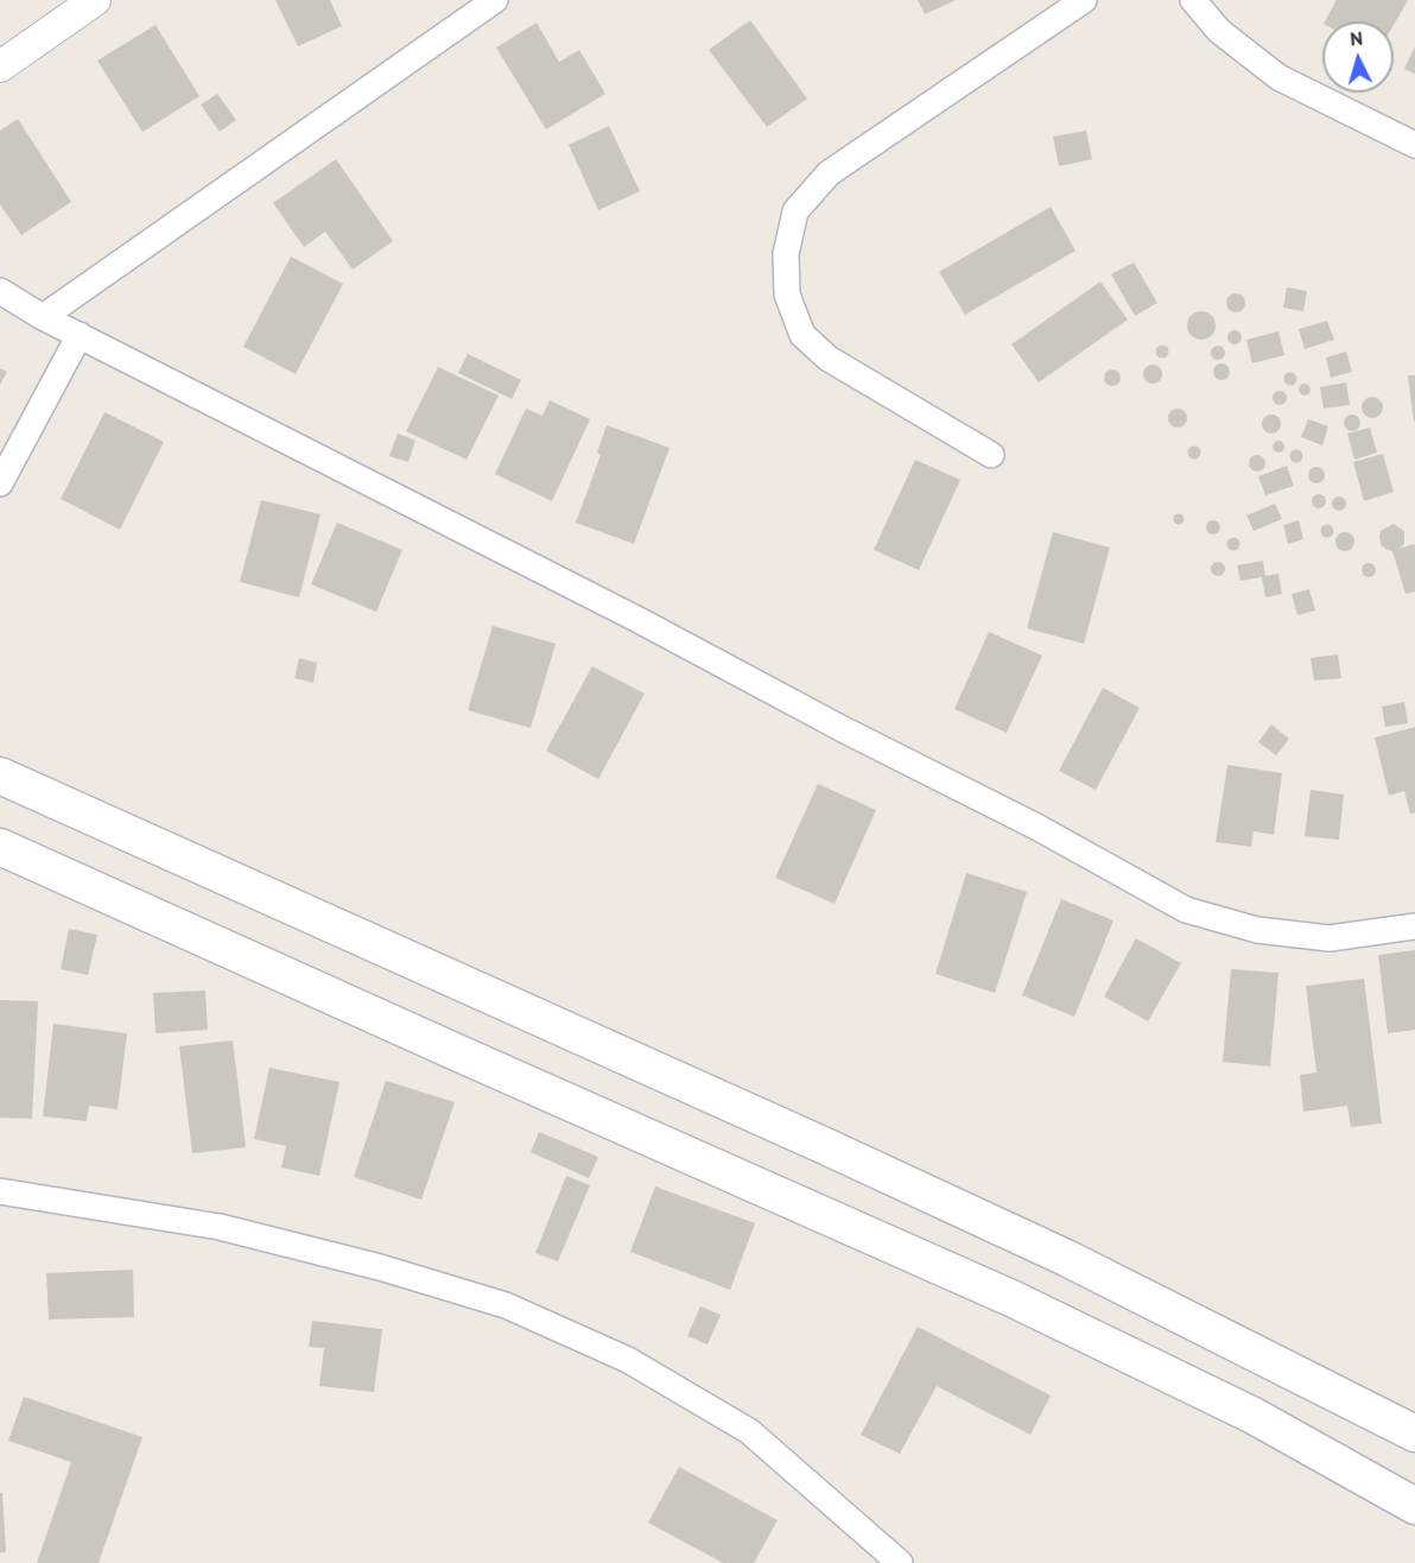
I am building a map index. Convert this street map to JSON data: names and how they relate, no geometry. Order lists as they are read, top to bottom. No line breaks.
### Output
{"north":"top"}
